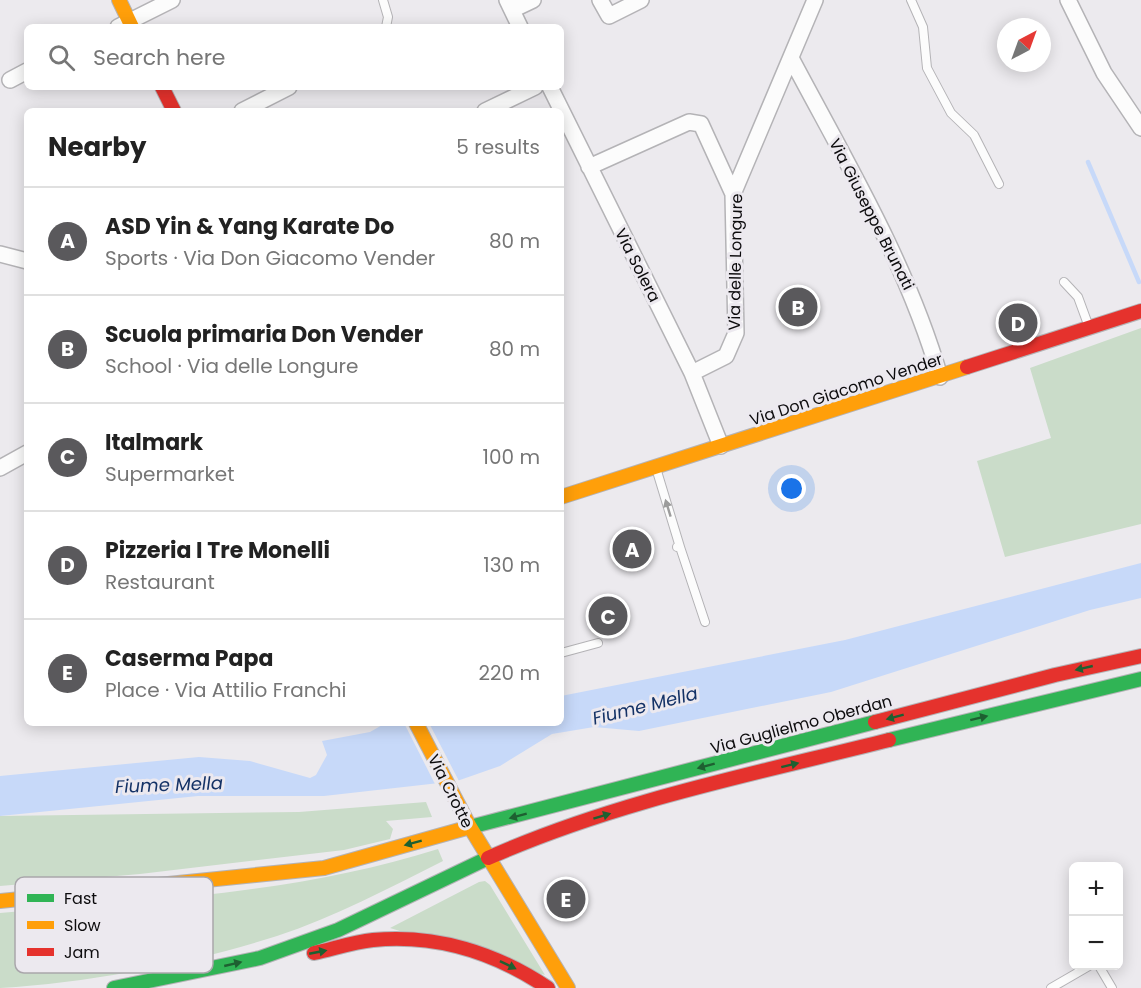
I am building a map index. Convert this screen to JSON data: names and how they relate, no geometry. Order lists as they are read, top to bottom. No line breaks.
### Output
{"streets":{"main road":["Via Don Giacomo Vender","Via Guglielmo Oberdan","Via Crotte"],"street":["Via Giuseppe Brunati","Via delle Longure","Via Solera"]},"crossings":[["Via Giuseppe Brunati","Via delle Longure"],["Via Giuseppe Brunati","Via Don Giacomo Vender"],["Via delle Longure","Via Solera"],["Via Solera","Via Don Giacomo Vender"],["Via Guglielmo Oberdan","Via Crotte"]],"water":["Fiume Mella"],"legend":["Fast","Slow","Jam"],"north":"top right","page":{"search":"Search here","heading":["Nearby","5 results"],"list":[{"mark":"A","name":"ASD Yin & Yang Karate Do","note":"Sports · Via Don Giacomo Vender","value":"80 m"},{"mark":"B","name":"Scuola primaria Don Vender","note":"School · Via delle Longure","value":"80 m"},{"mark":"C","name":"Italmark","note":"Supermarket","value":"100 m"},{"mark":"D","name":"Pizzeria I Tre Monelli","note":"Restaurant","value":"130 m"},{"mark":"E","name":"Caserma Papa","note":"Place · Via Attilio Franchi","value":"220 m"}],"pins":["B","D","A","C","E"],"map_buttons":["+","−"]}}
